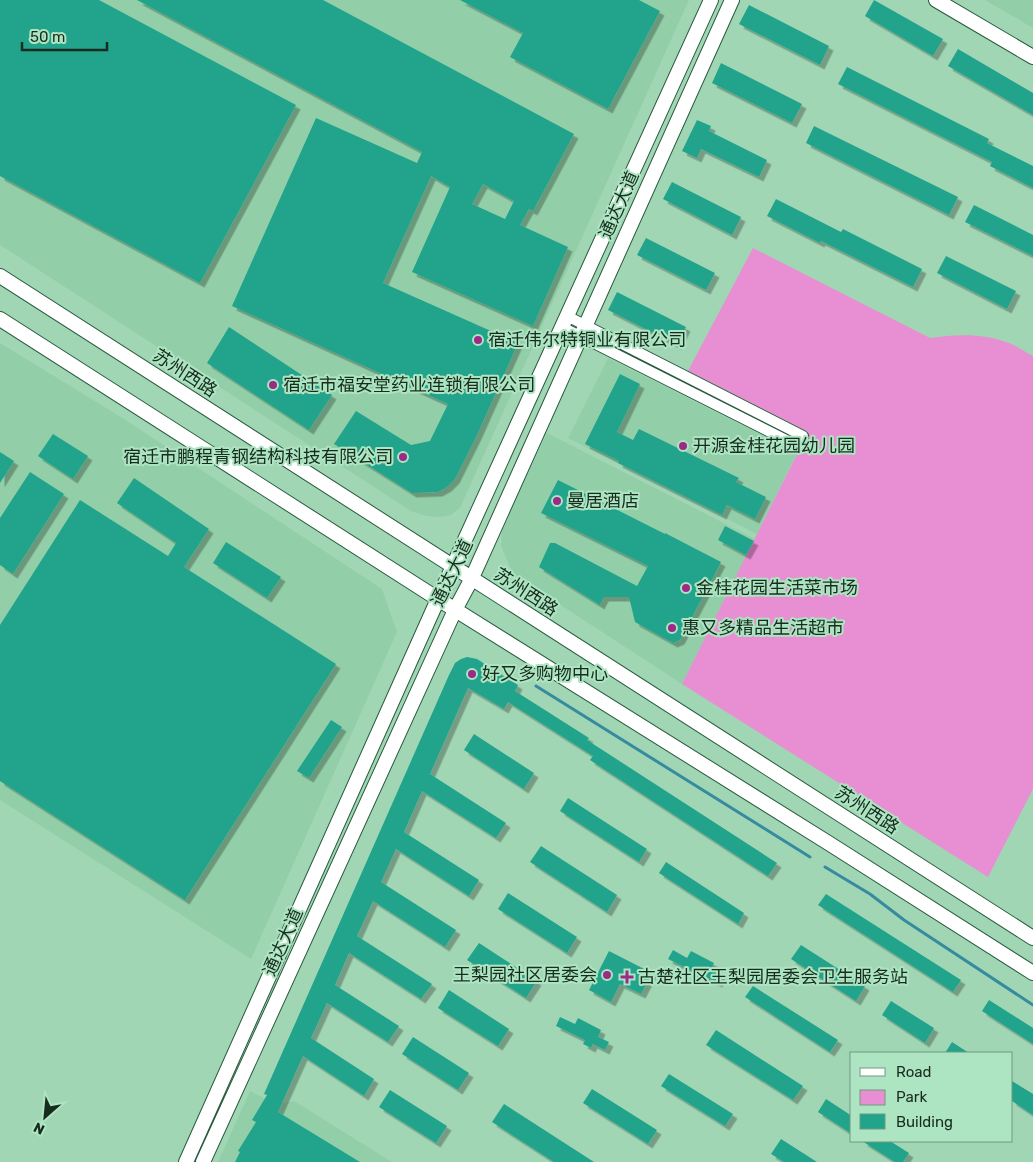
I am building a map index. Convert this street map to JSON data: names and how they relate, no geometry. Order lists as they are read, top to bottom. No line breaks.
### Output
{"streets":{"main road":["通达大道","苏州西路"]},"crossings":[["通达大道","苏州西路"]],"places":{"other":["宿迁伟尔特铜业有限公司","宿迁市福安堂药业连锁有限公司","开源金桂花园幼儿园","宿迁市鹏程青钢结构科技有限公司","曼居酒店","金桂花园生活菜市场","惠又多精品生活超市","好又多购物中心","王梨园社区居委会"],"health":["古楚社区王梨园居委会卫生服务站"]},"legend":["Road","Park","Building"],"scale_bar":"50 m","north":"bottom left"}
